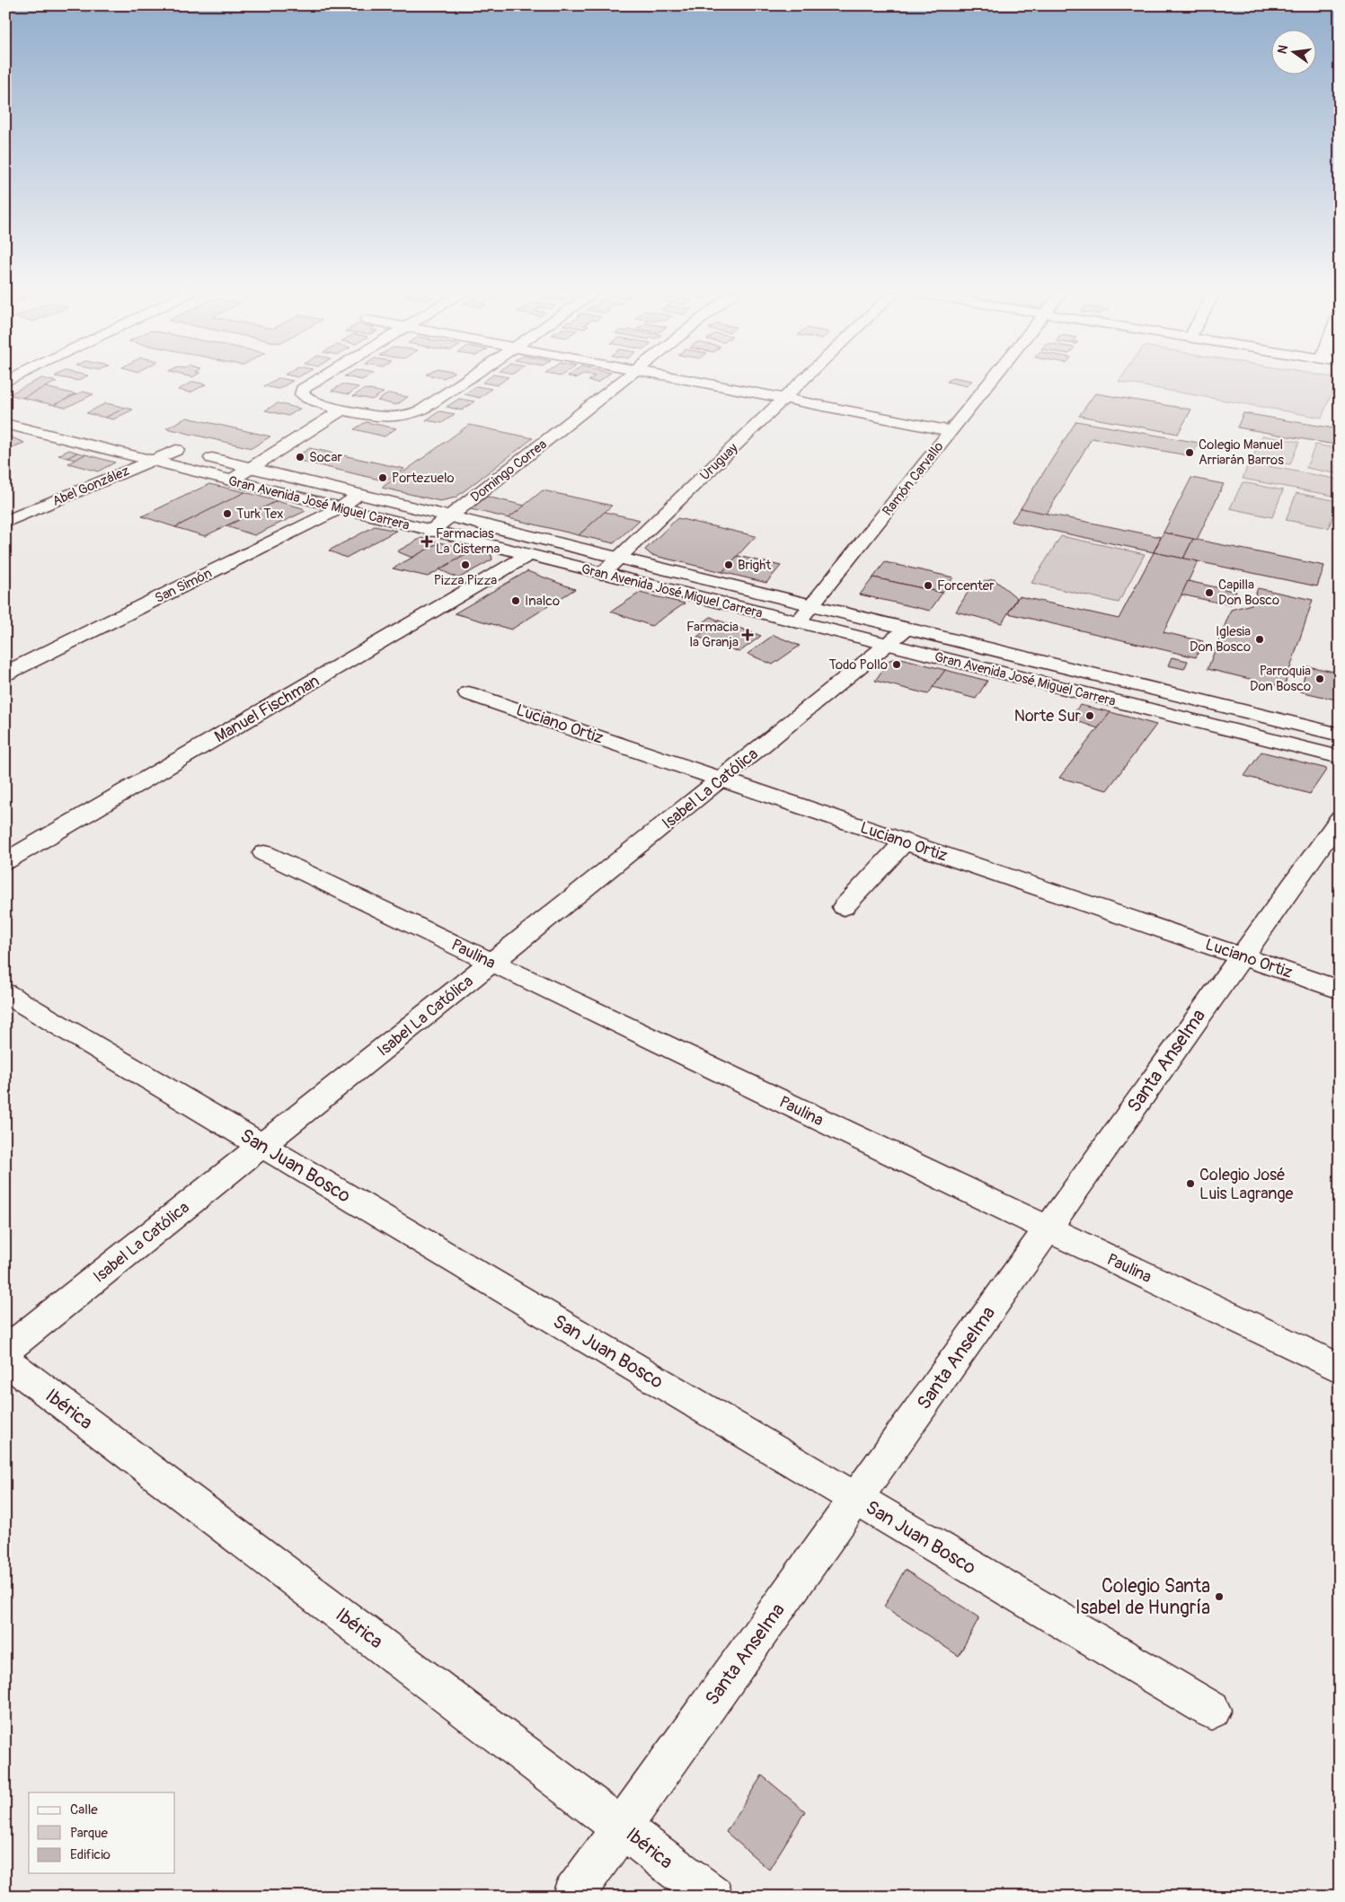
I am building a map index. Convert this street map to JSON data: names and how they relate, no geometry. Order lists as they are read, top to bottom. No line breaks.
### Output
{"streets":{"street":["Uruguay","Domingo Correa","Ramón Carvallo","Abel González","Gran Avenida José Miguel Carrera","San Simón","Manuel Fischman","Luciano Ortiz","Isabel La Católica","Paulina","Santa Anselma","San Juan Bosco","Ibérica"]},"crossings":[["Uruguay","Gran Avenida José Miguel Carrera"],["Domingo Correa","Gran Avenida José Miguel Carrera"],["Ramón Carvallo","Gran Avenida José Miguel Carrera"],["Abel González","Gran Avenida José Miguel Carrera"],["Gran Avenida José Miguel Carrera","San Simón"],["Gran Avenida José Miguel Carrera","Manuel Fischman"],["Gran Avenida José Miguel Carrera","Isabel La Católica"],["Luciano Ortiz","Isabel La Católica"],["Luciano Ortiz","Santa Anselma"],["Isabel La Católica","Paulina"],["Isabel La Católica","San Juan Bosco"],["Paulina","Santa Anselma"],["Santa Anselma","San Juan Bosco"],["Santa Anselma","Ibérica"]],"places":{"other":["Colegio Manuel Arriarán Barros","Socar","Portezuelo","Turk Tex","Pizza Pizza","Bright","Forcenter","Capilla Don Bosco","Inalco","Iglesia Don Bosco","Todo Pollo","Parroquia Don Bosco","Norte Sur","Colegio José Luis Lagrange","Colegio Santa Isabel de Hungría"],"health":["Farmacias La Cisterna","Farmacia la Granja"]},"legend":["Calle","Parque","Edificio"],"north":"left"}
